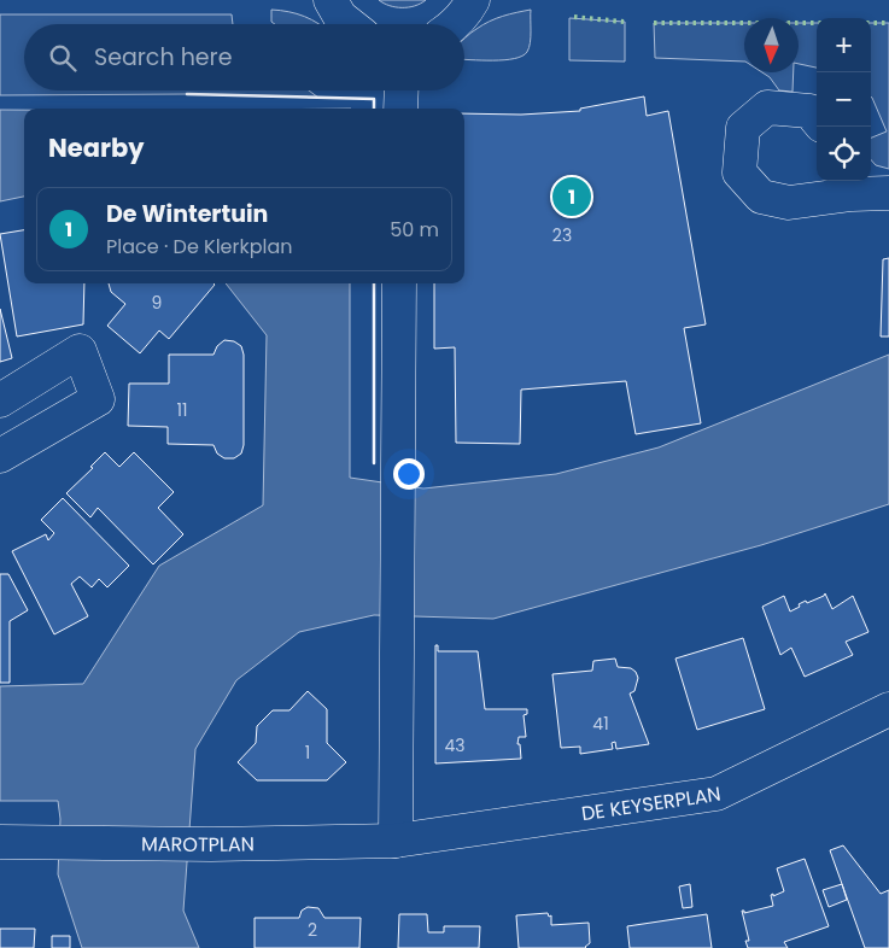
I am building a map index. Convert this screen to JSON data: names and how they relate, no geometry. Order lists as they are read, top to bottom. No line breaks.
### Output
{"streets":{"street":["DE KEYSERPLAN","MAROTPLAN"]},"crossings":[["DE KEYSERPLAN","MAROTPLAN"]],"house_numbers":["23","9","11","41","43","1","2"],"north":"bottom","page":{"map_buttons":["+","−"],"search":"Search here","heading":"Nearby","pins":"1","list":[{"mark":"1","name":"De Wintertuin","note":"Place · De Klerkplan","value":"50 m"}]}}
